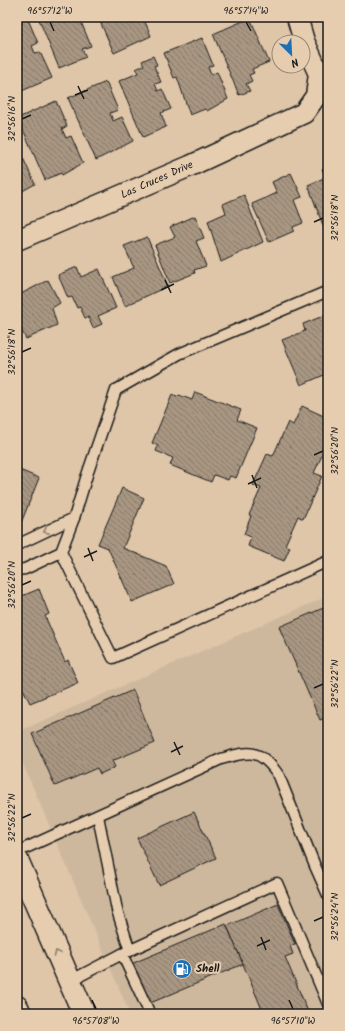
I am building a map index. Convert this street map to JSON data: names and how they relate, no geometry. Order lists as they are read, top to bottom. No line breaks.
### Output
{"streets":{"street":["Las Cruces Drive"]},"places":{"fuel station":["Shell"]},"north":"bottom right","coordinates":["96°57'12\"W","96°57'14\"W","32°56'16\"N","32°56'18\"N","32°56'20\"N","32°56'22\"N","32°56'24\"N","96°57'08\"W","96°57'10\"W"]}
